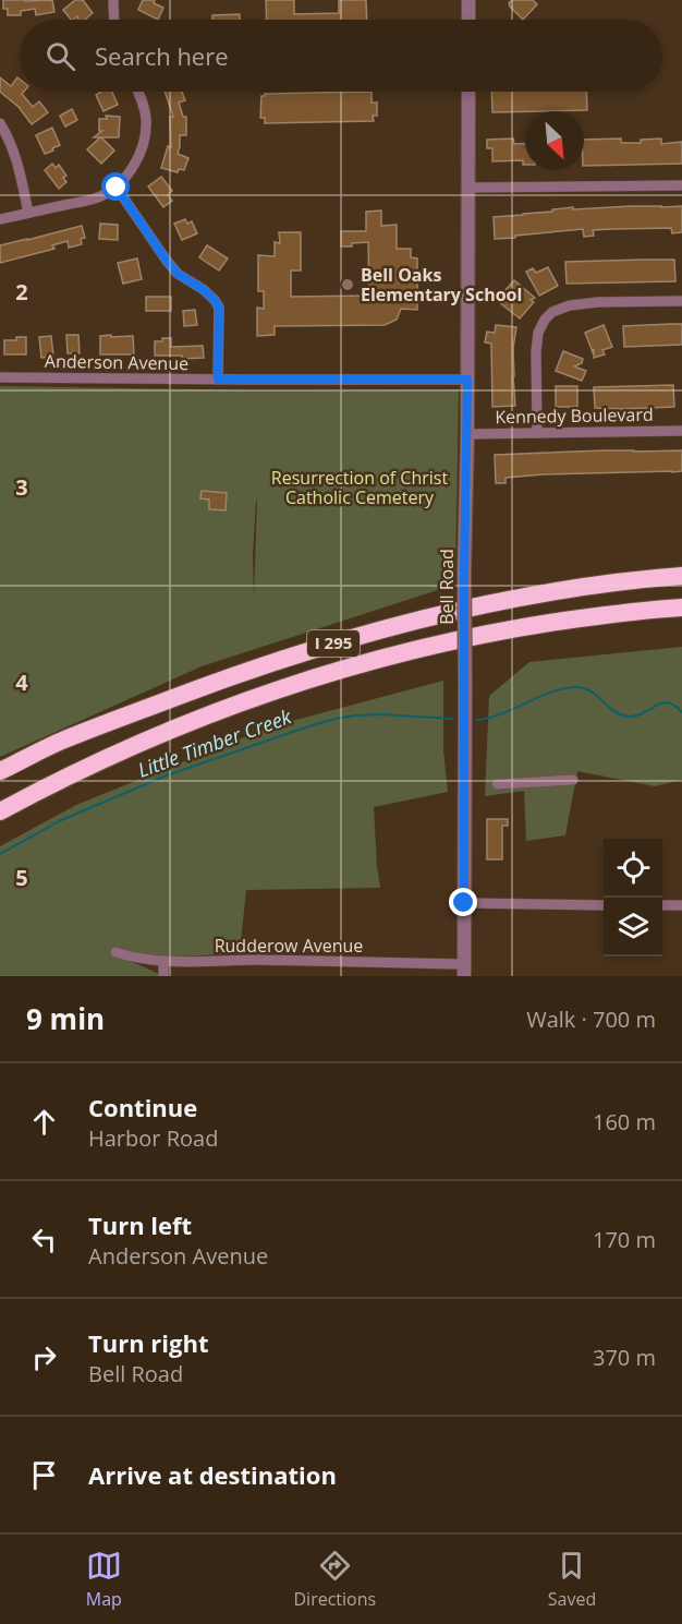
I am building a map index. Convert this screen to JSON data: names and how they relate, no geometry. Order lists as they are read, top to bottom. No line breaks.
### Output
{"streets":{"highway":["I 295"],"street":["Anderson Avenue","Kennedy Boulevard","Bell Road","Rudderow Avenue"]},"crossings":[["Anderson Avenue","Bell Road"],["Kennedy Boulevard","Bell Road"],["Bell Road","Rudderow Avenue"]],"water":["Little Timber Creek"],"parks":["Resurrection of Christ Catholic Cemetery"],"places":["Bell Oaks Elementary School"],"north":"bottom right","page":{"search":"Search here","heading":["9 min","Walk · 700 m"],"list":[["Continue","Harbor Road","160 m"],["Turn left","Anderson Avenue","170 m"],["Turn right","Bell Road","370 m"],"Arrive at destination"],"nav":["Map","Directions","Saved"]},"grid":{"rows":["2","3","4","5"]}}
